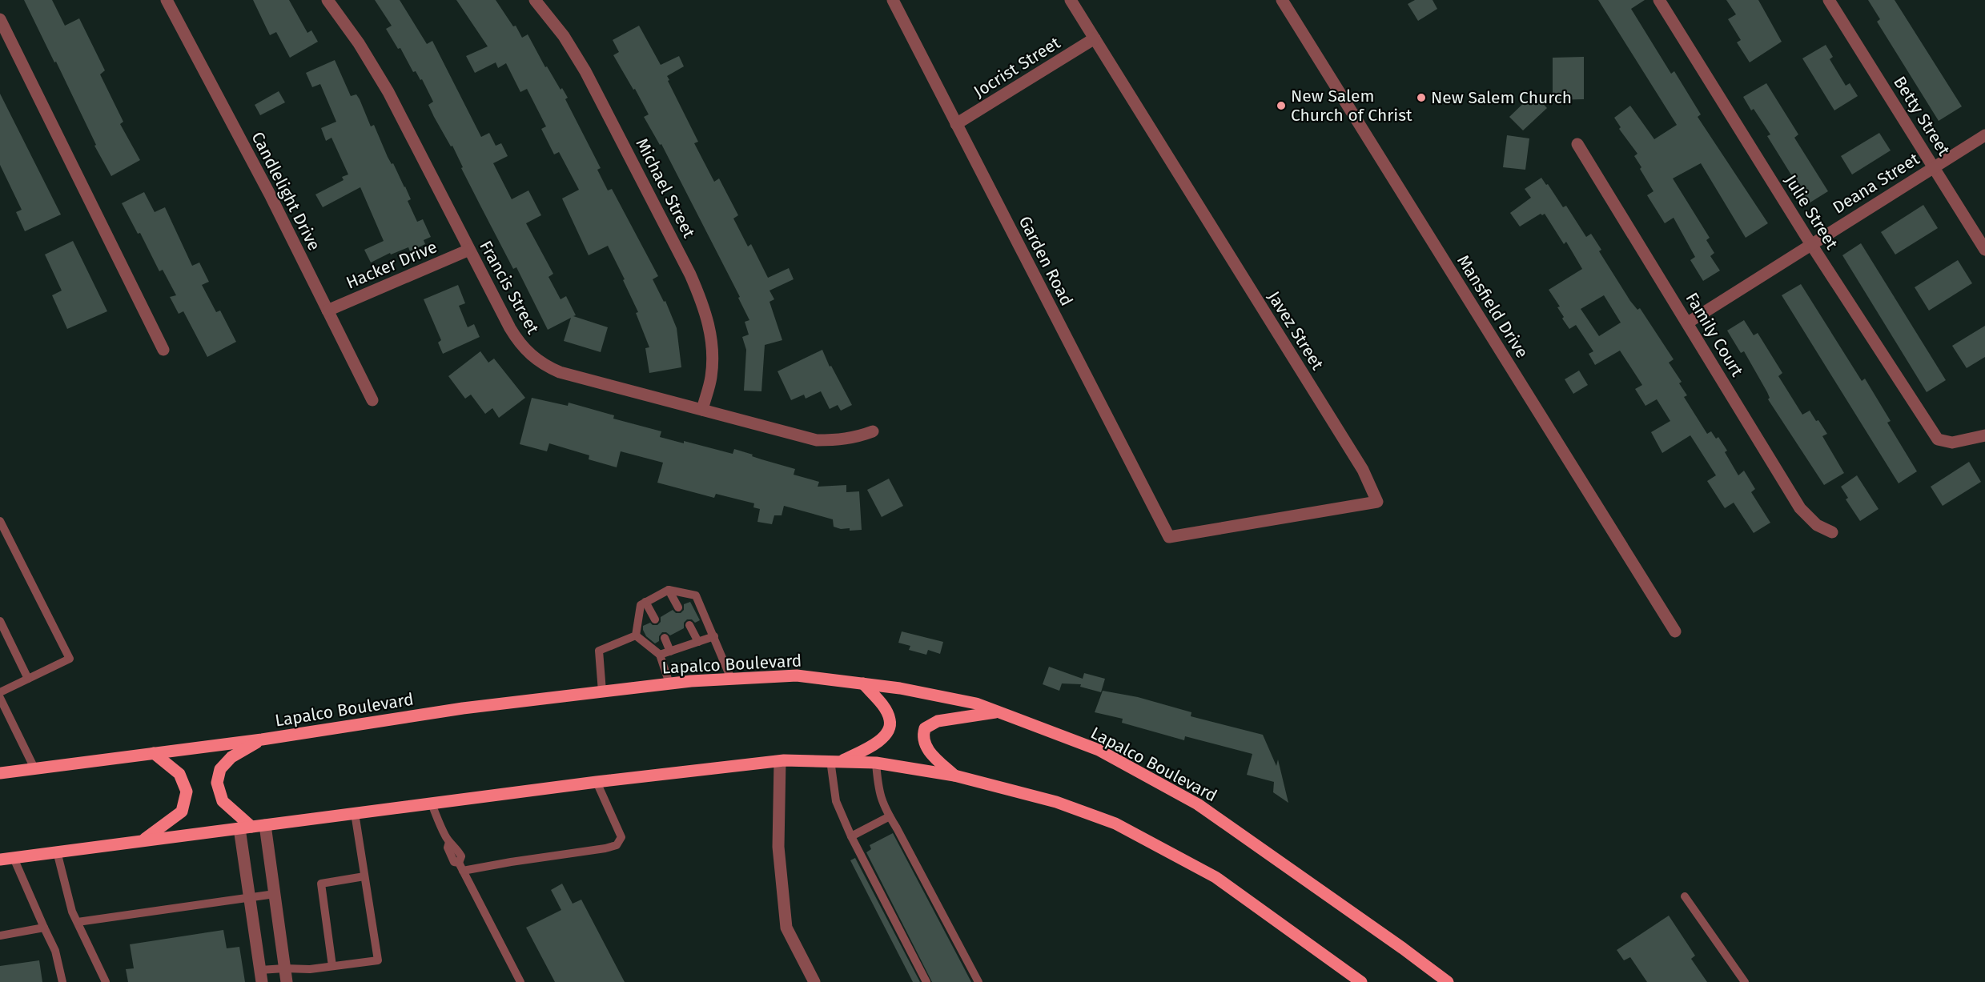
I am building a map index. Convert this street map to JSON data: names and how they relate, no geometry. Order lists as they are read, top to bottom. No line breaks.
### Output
{"streets":{"main road":["Lapalco Boulevard"],"street":["Jocrist Street","Betty Street","Deana Street","Michael Street","Candlelight Drive","Julie Street","Garden Road","Hacker Drive","Francis Street","Mansfield Drive","Javez Street","Family Court"]},"crossings":[["Jocrist Street","Garden Road"],["Jocrist Street","Javez Street"],["Betty Street","Deana Street"],["Deana Street","Julie Street"],["Deana Street","Family Court"],["Michael Street","Francis Street"],["Candlelight Drive","Hacker Drive"],["Garden Road","Javez Street"],["Hacker Drive","Francis Street"]],"places":["New Salem Church","New Salem Church of Christ"]}
